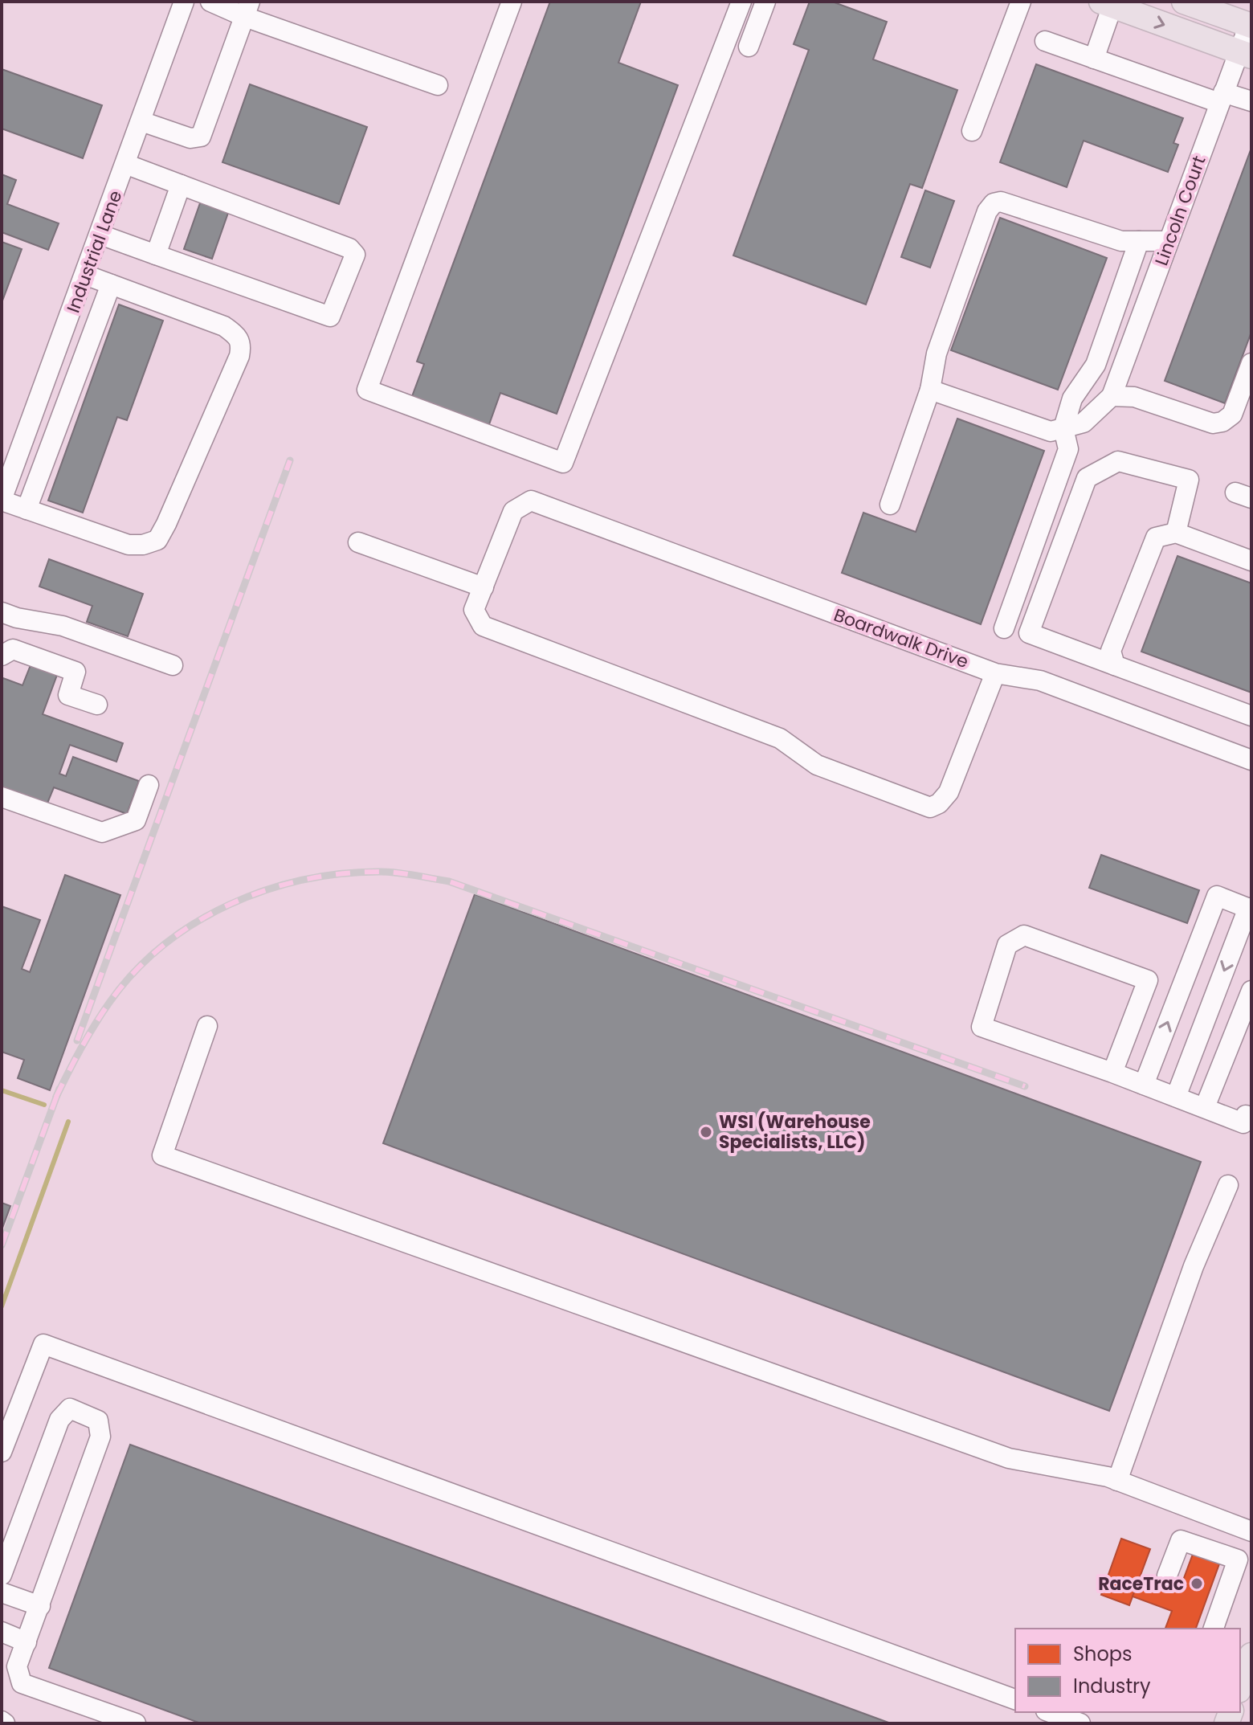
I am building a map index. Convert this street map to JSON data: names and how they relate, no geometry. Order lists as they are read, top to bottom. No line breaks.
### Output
{"streets":{"street":["Lincoln Court","Industrial Lane","Boardwalk Drive"]},"places":["WSI (Warehouse Specialists, LLC)","RaceTrac"],"legend":["Shops","Industry"]}
